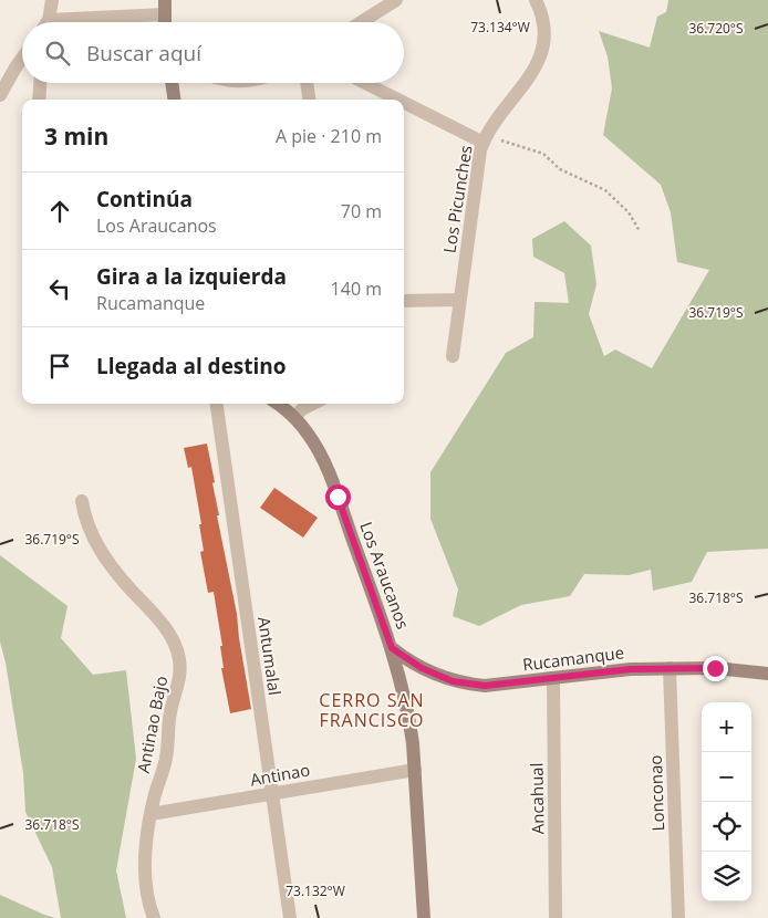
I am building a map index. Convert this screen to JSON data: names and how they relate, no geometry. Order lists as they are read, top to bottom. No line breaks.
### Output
{"streets":{"street":["Los Picunches","Los Araucanos","Antumalal","Rucamanque","Antinao Bajo","Antinao","Lonconao","Ancahual"]},"crossings":[["Los Araucanos","Rucamanque"],["Los Araucanos","Antinao"],["Antumalal","Antinao"],["Rucamanque","Lonconao"],["Rucamanque","Ancahual"],["Antinao Bajo","Antinao"]],"districts":["CERRO SAN FRANCISCO"],"page":{"search":"Buscar aquí","heading":["3 min","A pie · 210 m"],"list":[["Continúa","Los Araucanos","70 m"],["Gira a la izquierda","Rucamanque","140 m"],"Llegada al destino"],"map_buttons":["+","−"]},"coordinates":["73.134°W","36.720°S","36.719°S","36.718°S","73.132°W"]}
